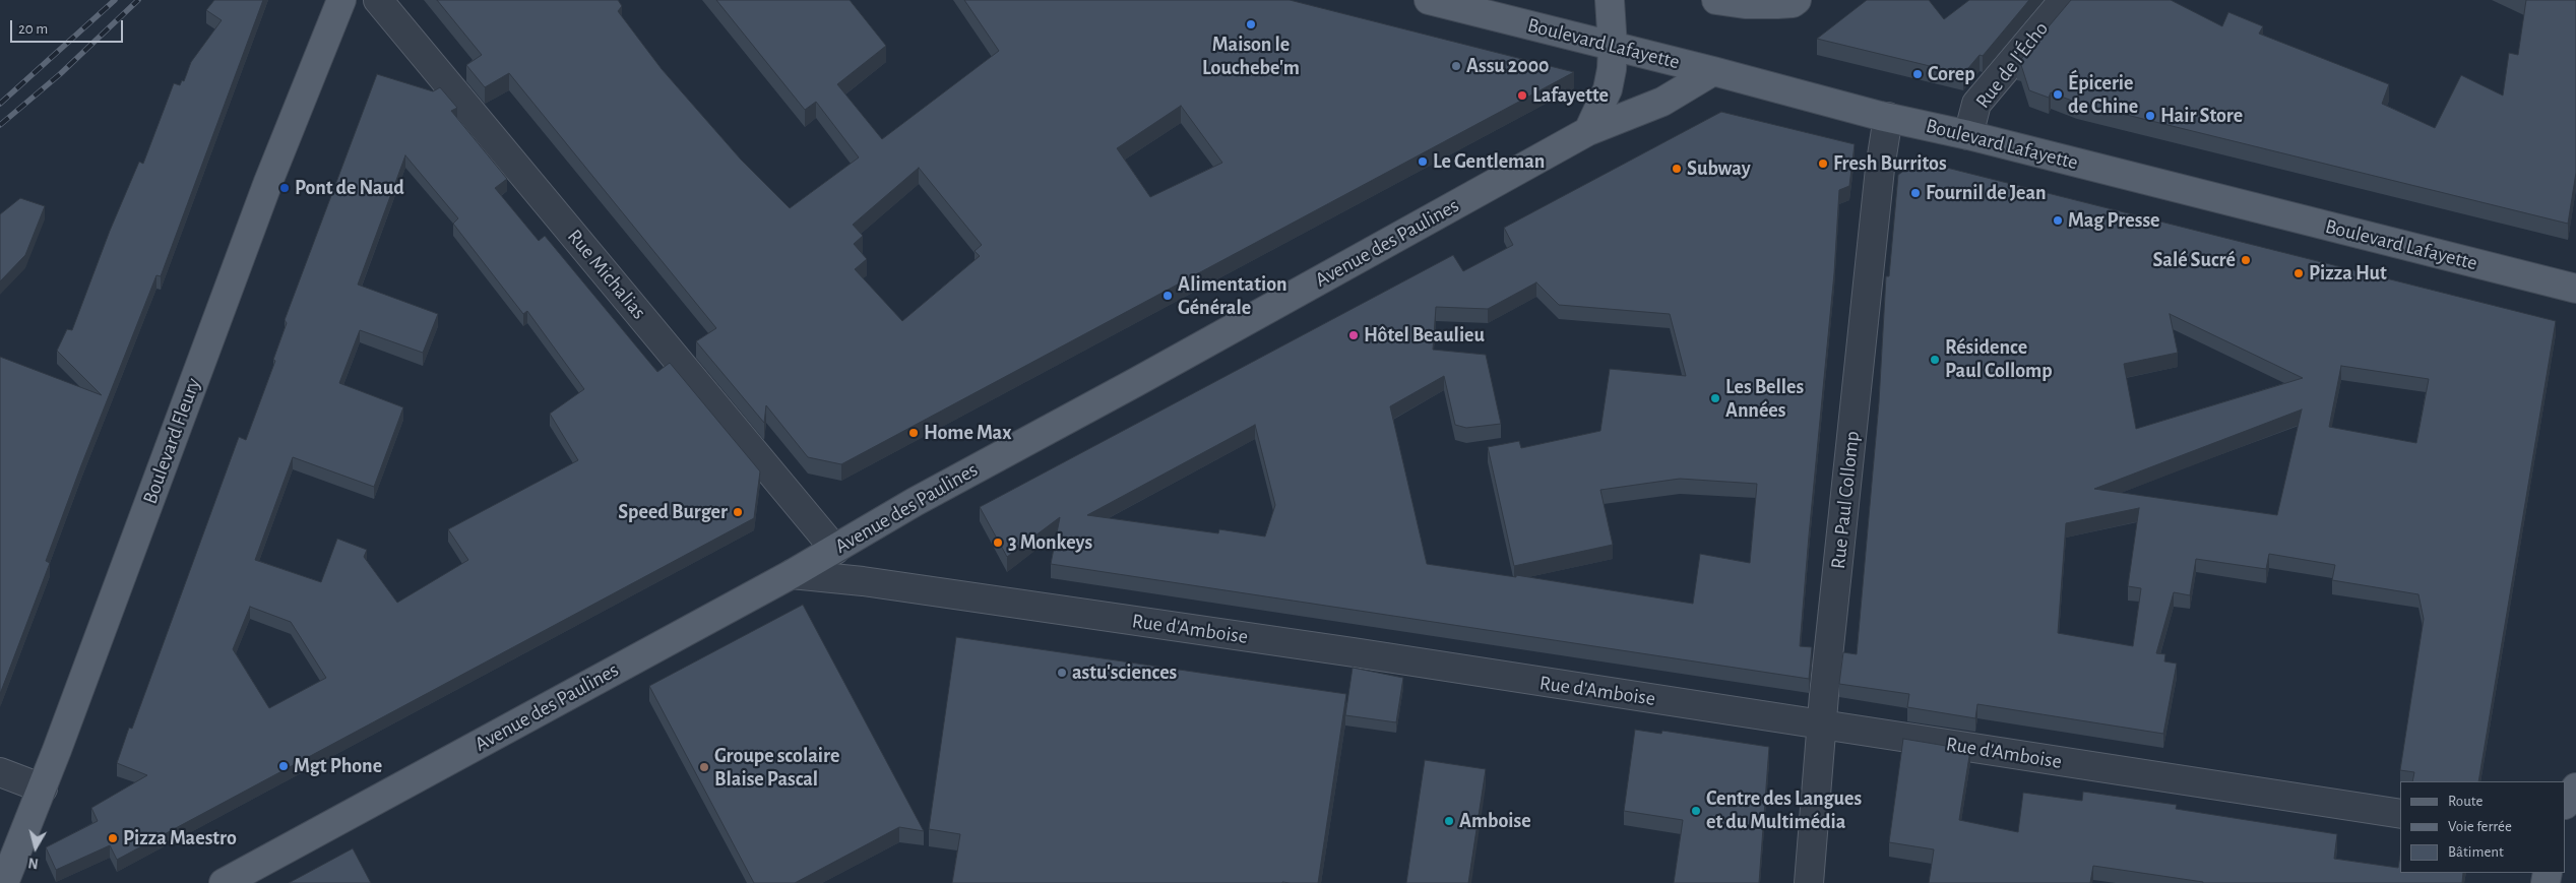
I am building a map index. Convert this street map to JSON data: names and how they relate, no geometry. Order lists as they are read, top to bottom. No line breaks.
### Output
{"streets":{"main road":["Boulevard Lafayette","Avenue des Paulines","Boulevard Fleury"],"street":["Rue de l'Écho","Rue Michalias","Rue Paul Collomp","Rue d'Amboise"]},"crossings":[["Boulevard Lafayette","Rue de l'Écho"],["Boulevard Lafayette","Avenue des Paulines"],["Boulevard Lafayette","Rue Paul Collomp"],["Avenue des Paulines","Rue Michalias"],["Avenue des Paulines","Rue d'Amboise"],["Rue Paul Collomp","Rue d'Amboise"]],"places":["Maison le Louchebe'm","Assu 2000","Corep","Épicerie de Chine","Lafayette","Hair Store","Le Gentleman","Fresh Burritos","Subway","Pont de Naud","Fournil de Jean","Mag Presse","Salé Sucré","Pizza Hut","Alimentation Générale","Hôtel Beaulieu","Résidence Paul Collomp","Les Belles Années","Home Max","Speed Burger","3 Monkeys","astu'sciences","Mgt Phone","Groupe scolaire Blaise Pascal","Centre des Langues et du Multimédia","Amboise","Pizza Maestro"],"legend":["Route","Voie ferrée","Bâtiment"],"scale_bar":"20 m","north":"bottom"}
